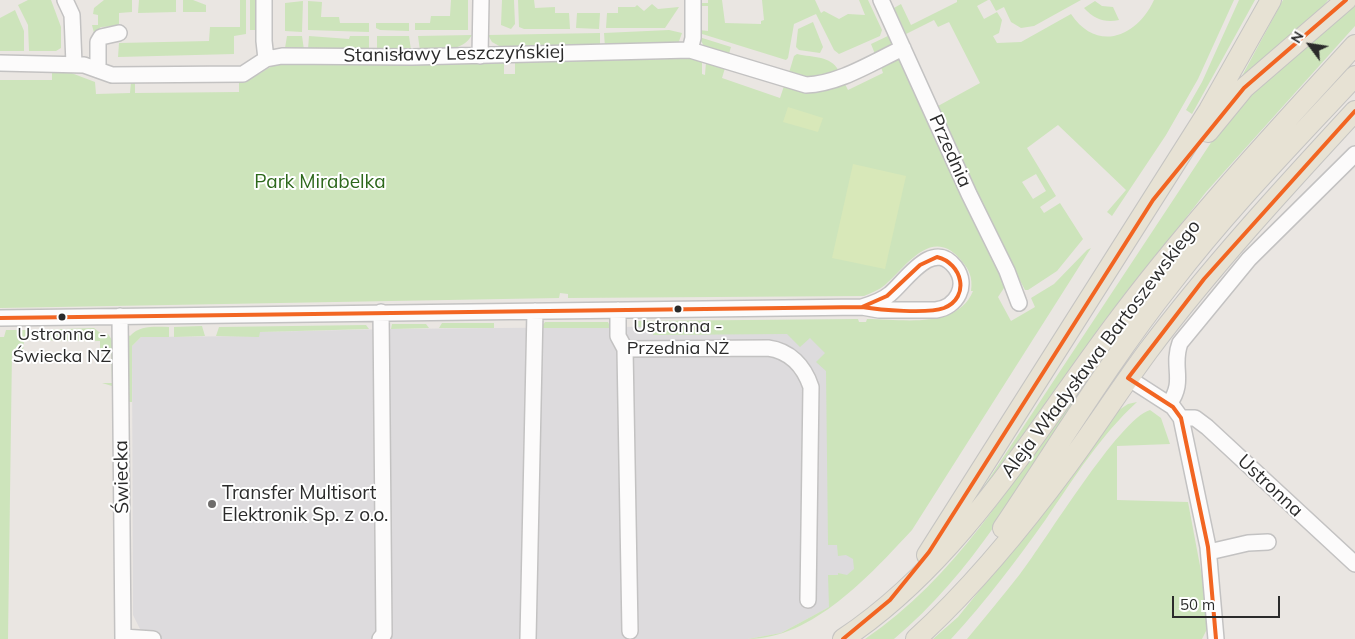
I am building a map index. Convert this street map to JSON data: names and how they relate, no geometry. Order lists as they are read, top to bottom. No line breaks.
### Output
{"streets":{"main road":["Aleja Władysława Bartoszewskiego"],"street":["Stanisławy Leszczyńskiej","Przednia","Świecka","Ustronna"]},"crossings":[["Stanisławy Leszczyńskiej","Przednia"]],"parks":["Park Mirabelka"],"places":["Ustronna - Przednia NŻ","Ustronna - Świecka NŻ","Transfer Multisort Elektronik Sp. z o.o."],"scale_bar":"50 m","north":"top left"}
